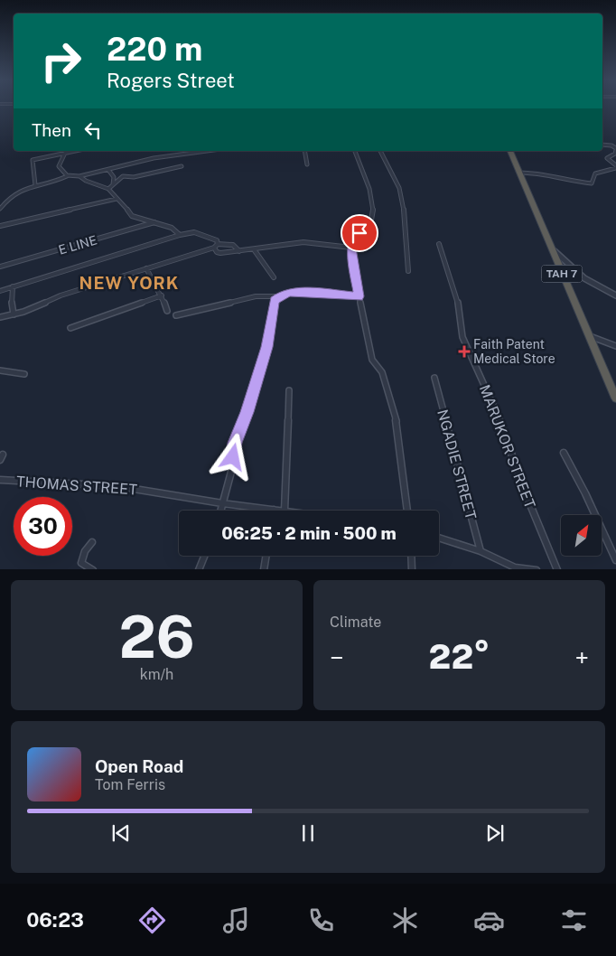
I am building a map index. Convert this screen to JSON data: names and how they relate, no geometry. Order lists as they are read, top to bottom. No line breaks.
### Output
{"streets":{"highway":["TAH 7"],"street":["E LINE","MARUKOR STREET","NGADIE STREET","THOMAS STREET"]},"districts":["NEW YORK"],"places":{"health":["Faith Patent Medical Store"]},"north":"top right","page":{"turn":["220 m","Rogers Street"],"then":"Then","limit":"30","trip":"06:25 · 2 min · 500 m","tile":[["26","km/h"],"Climate"],"heat":["−","22°","+"],"song":["Open Road","Tom Ferris"],"tabs":"06:23"}}
